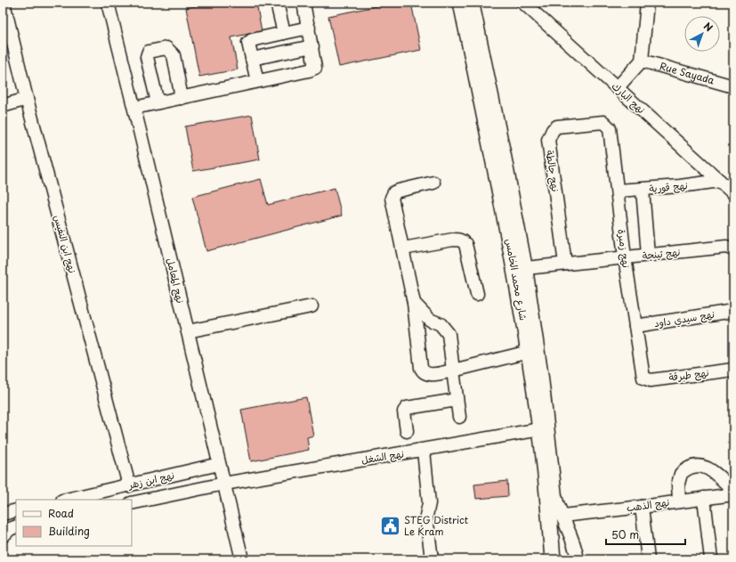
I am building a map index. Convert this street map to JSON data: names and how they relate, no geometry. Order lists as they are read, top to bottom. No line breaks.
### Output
{"streets":{"main road":["شارع محمد الخامس"],"street":["Rue Sayada","نهج البارك","نهج جالطة","نهج قورية","نهج ابن النفيس","نهج زمبرة","نهج تينجة","نهج المعامل","نهج سيدي داود","نهج طبرقة","نهج الشغل","نهج ابن زهر","نهج الذهب"]},"crossings":[["نهج البارك","نهج قورية"],["نهج جالطة","نهج زمبرة"],["نهج جالطة","نهج تينجة"],["نهج قورية","نهج زمبرة"],["نهج ابن النفيس","نهج ابن زهر"],["نهج زمبرة","نهج تينجة"],["نهج زمبرة","نهج سيدي داود"],["نهج زمبرة","نهج طبرقة"],["شارع محمد الخامس","نهج الشغل"],["نهج المعامل","نهج الشغل"],["نهج المعامل","نهج ابن زهر"]],"places":{"public building":["STEG District Le Kram"]},"legend":["Road","Building"],"scale_bar":"50 m","north":"top right"}
